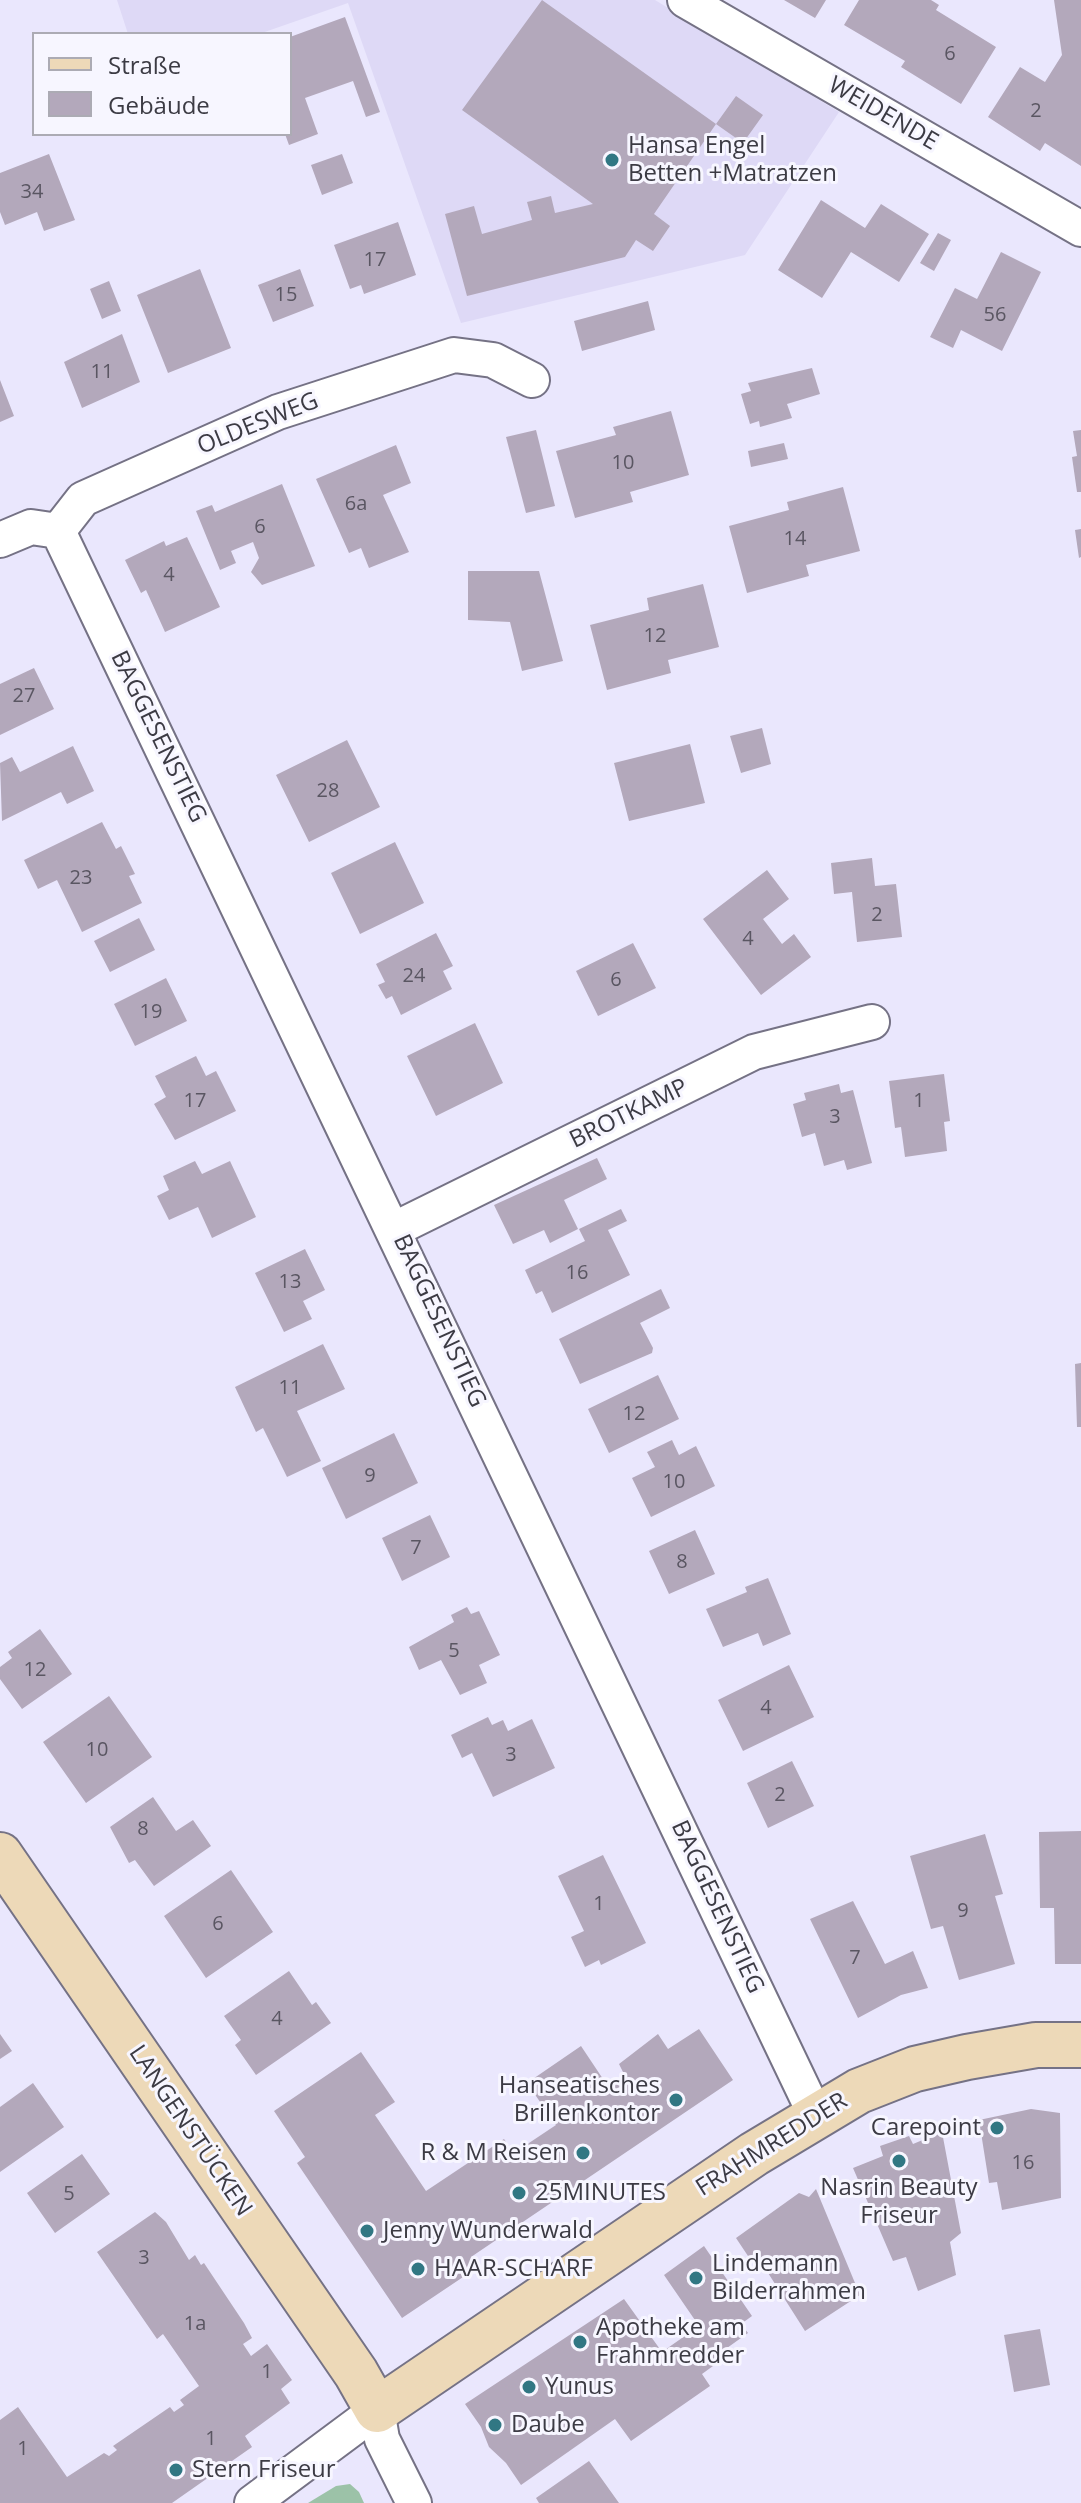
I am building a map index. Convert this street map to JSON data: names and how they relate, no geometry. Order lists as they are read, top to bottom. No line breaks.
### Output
{"streets":{"street":["WEIDENDE","OLDESWEG","BAGGESENSTIEG","BROTKAMP","LANGENSTÜCKEN","FRAHMREDDER"]},"crossings":[["OLDESWEG","BAGGESENSTIEG"],["BAGGESENSTIEG","BROTKAMP"],["BAGGESENSTIEG","FRAHMREDDER"],["LANGENSTÜCKEN","FRAHMREDDER"]],"places":["Hansa Engel Betten +Matratzen","Hanseatisches Brillenkontor","Carepoint","R & M Reisen","Nasrin Beauty Friseur","25MINUTES","Jenny Wunderwald","HAAR-SCHARF","Lindemann Bilderrahmen","Apotheke am Frahmredder","Yunus","Daube","Stern Friseur"],"house_numbers":["6","2","34","17","15","56","11","10","6a","6","14","4","12","27","28","23","2","4","24","6","19","17","1","3","16","13","11","12","9","10","7","8","5","12","4","10","3","2","8","1","9","6","7","4","16","5","3","1a","1","1","1"],"legend":["Straße","Gebäude"]}
